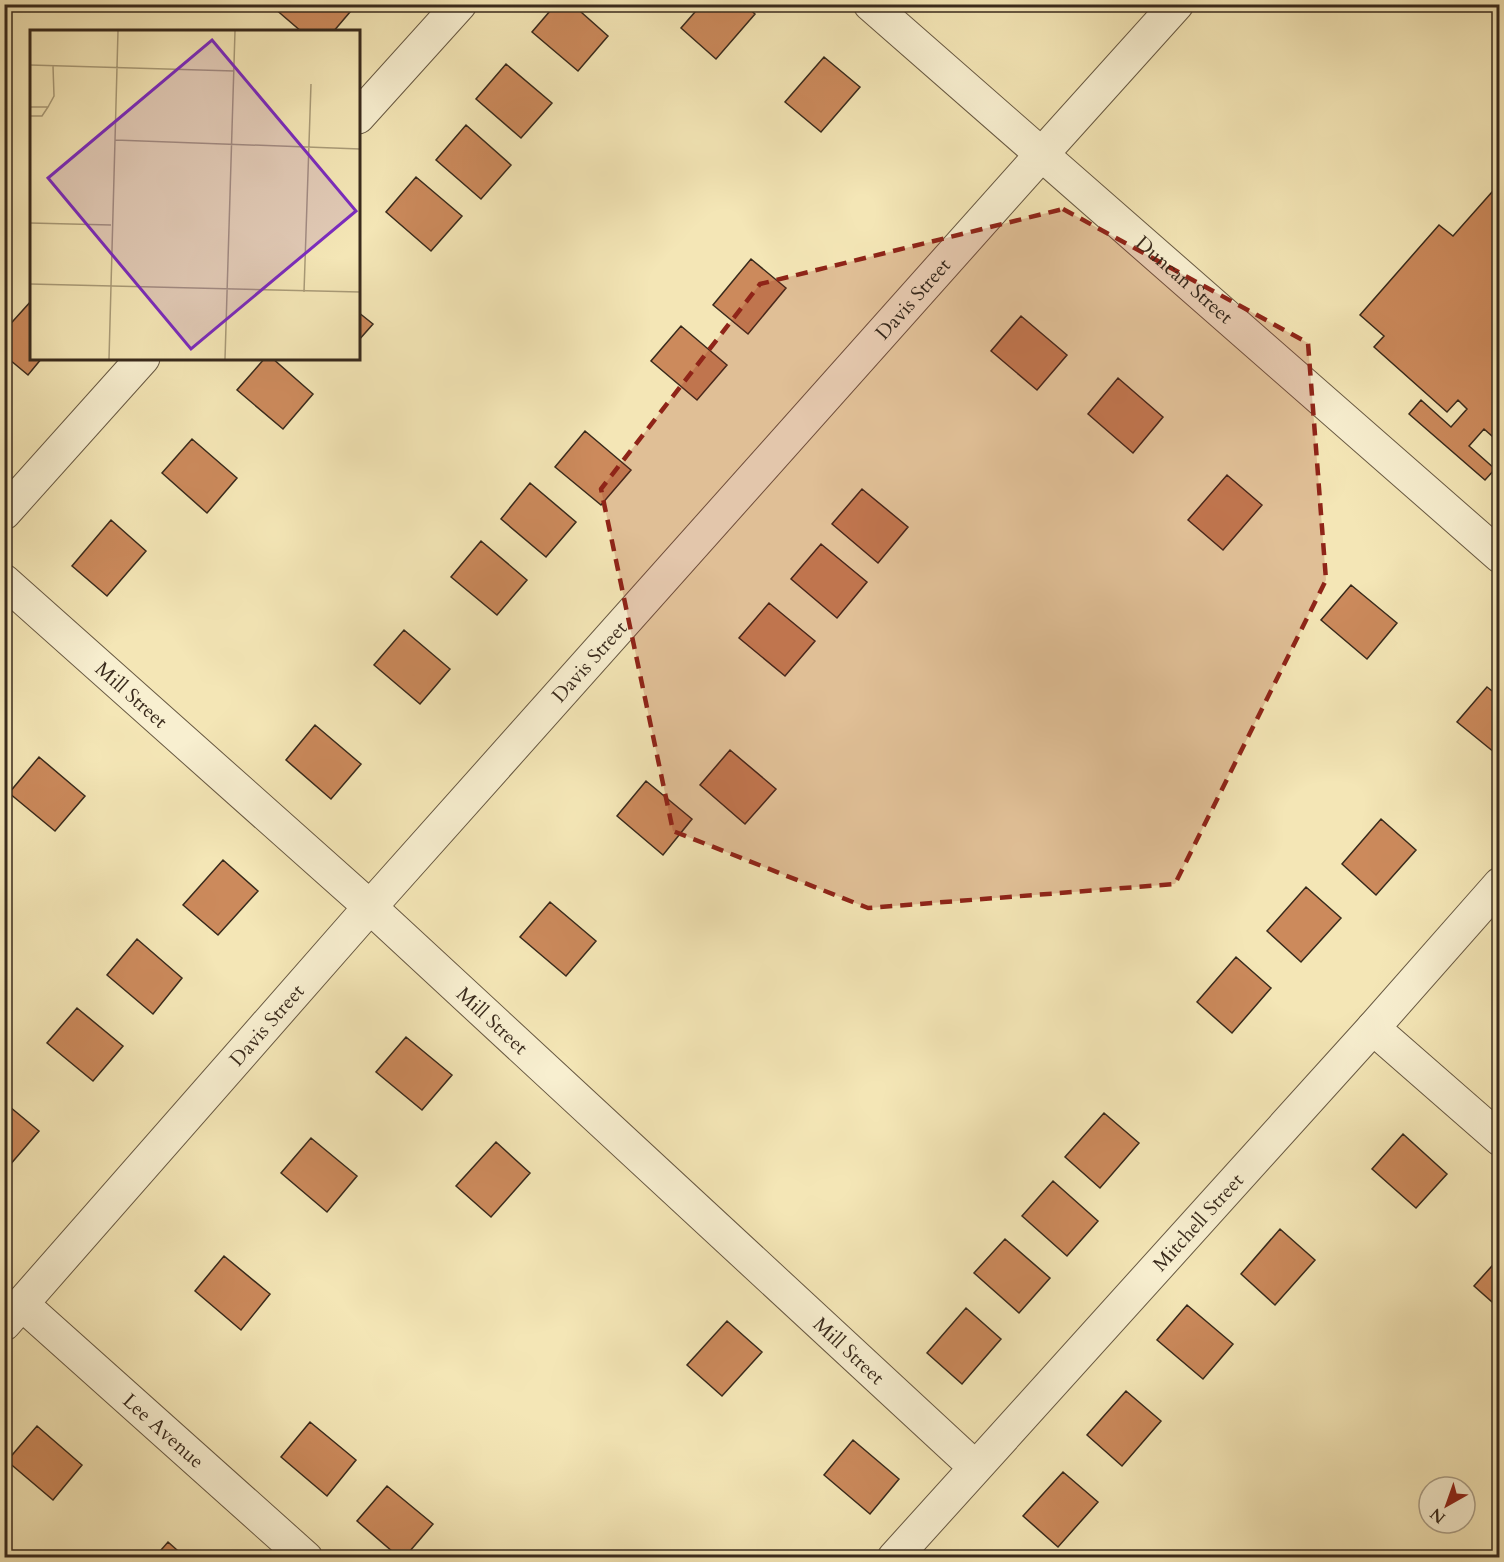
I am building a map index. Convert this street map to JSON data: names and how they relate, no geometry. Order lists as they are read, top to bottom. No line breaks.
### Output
{"streets":{"street":["Duncan Street","Davis Street","Mill Street","Mitchell Street","Lee Avenue"]},"crossings":[["Duncan Street","Davis Street"],["Davis Street","Mill Street"],["Davis Street","Lee Avenue"],["Mill Street","Mitchell Street"]],"north":"bottom left"}
